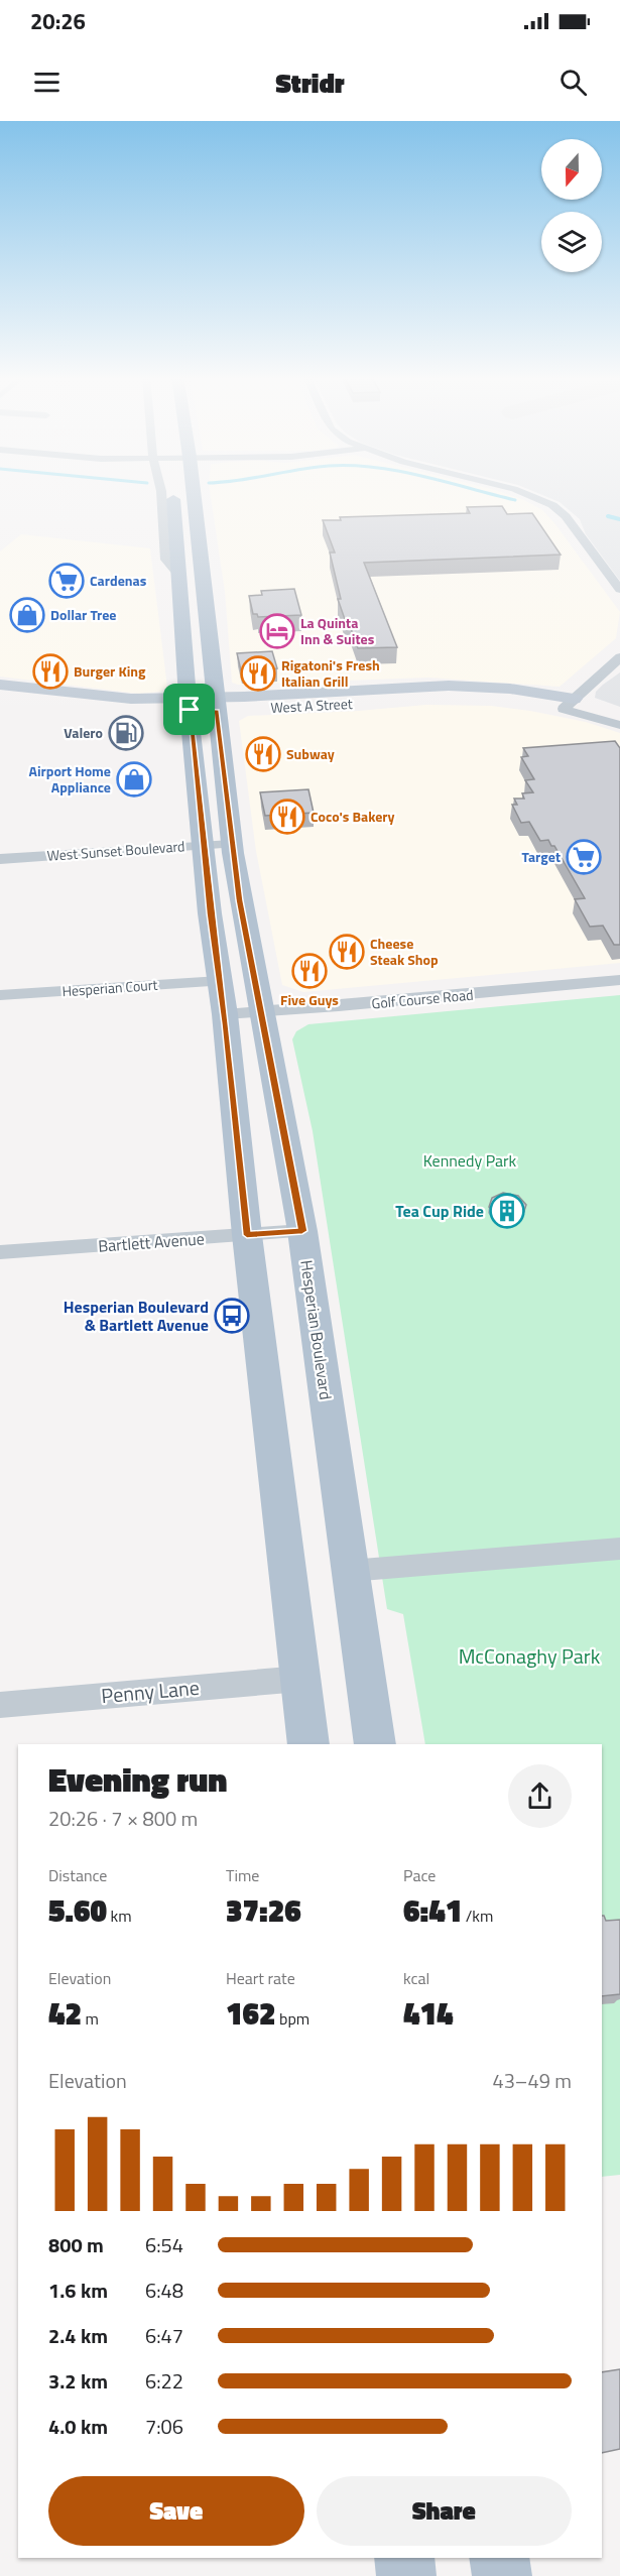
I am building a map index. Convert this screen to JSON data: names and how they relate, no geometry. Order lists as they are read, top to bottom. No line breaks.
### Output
{"streets":{"main road":["West A Street","Hesperian Boulevard"],"street":["West Sunset Boulevard","Hesperian Court","Golf Course Road","Bartlett Avenue","Penny Lane"]},"crossings":[["West A Street","Hesperian Boulevard"],["West Sunset Boulevard","Hesperian Boulevard"],["Golf Course Road","Hesperian Boulevard"],["Bartlett Avenue","Hesperian Boulevard"]],"parks":["Kennedy Park","McConaghy Park"],"places":{"supermarket":["Cardenas","Target"],"shop":["Dollar Tree","Airport Home Appliance"],"hotel":["La Quinta Inn & Suites"],"restaurant":["Burger King","Rigatoni's Fresh Italian Grill","Subway","Coco's Bakery","Cheese Steak Shop","Five Guys"],"fuel station":["Valero"],"building":["Tea Cup Ride"],"bus stop":["Hesperian Boulevard & Bartlett Avenue"]},"north":"bottom","page":{"status":"20:26","header":"Stridr","heading":["Evening run","20:26 · 7 × 800 m"],"stats":[["Distance","5.60 km"],["Time","37:26"],["Pace","6:41 /km"],["Elevation","42 m"],["Heart rate","162 bpm"],["kcal","414"]],"chart":["Elevation","43–49 m"],"list":[{"name":"800 m","note":"6:54"},{"name":"1.6 km","note":"6:48"},{"name":"2.4 km","note":"6:47"},{"name":"3.2 km","note":"6:22"},{"name":"4.0 km","note":"7:06"}],"buttons":["Save","Share"]}}
